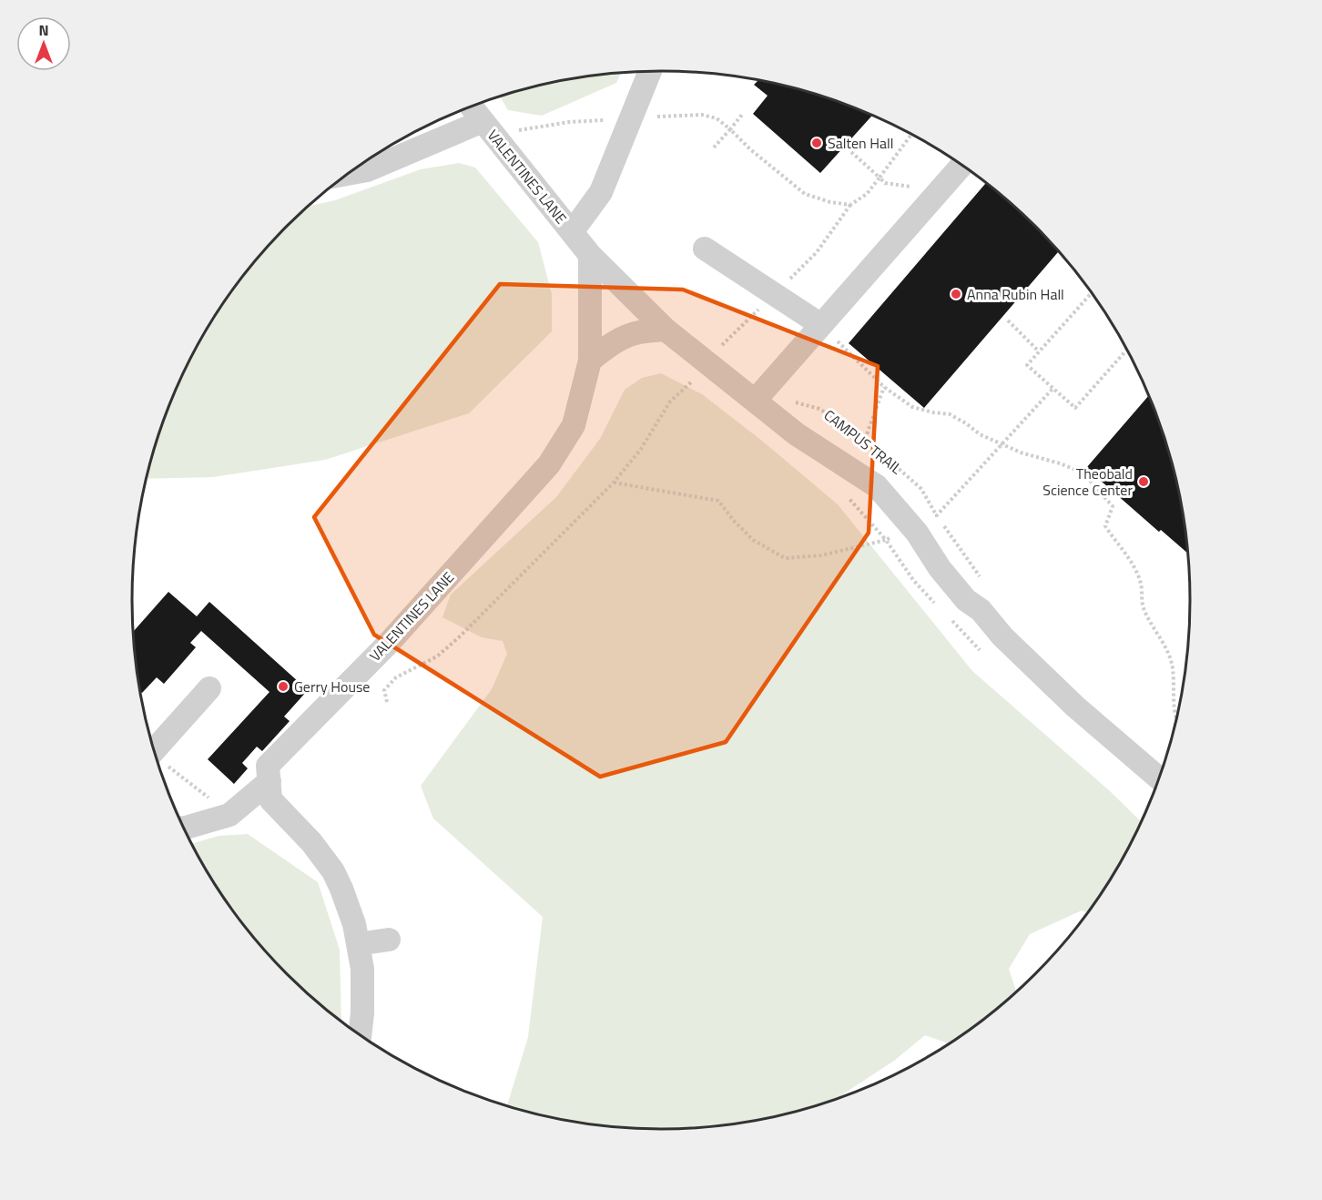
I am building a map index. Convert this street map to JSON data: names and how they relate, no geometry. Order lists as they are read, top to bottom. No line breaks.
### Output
{"streets":{"street":["VALENTINES LANE"],"path":["CAMPUS TRAIL"]},"crossings":[["VALENTINES LANE","CAMPUS TRAIL"]],"places":["Salten Hall","Anna Rubin Hall","Theobald Science Center","Gerry House"],"north":"top"}
